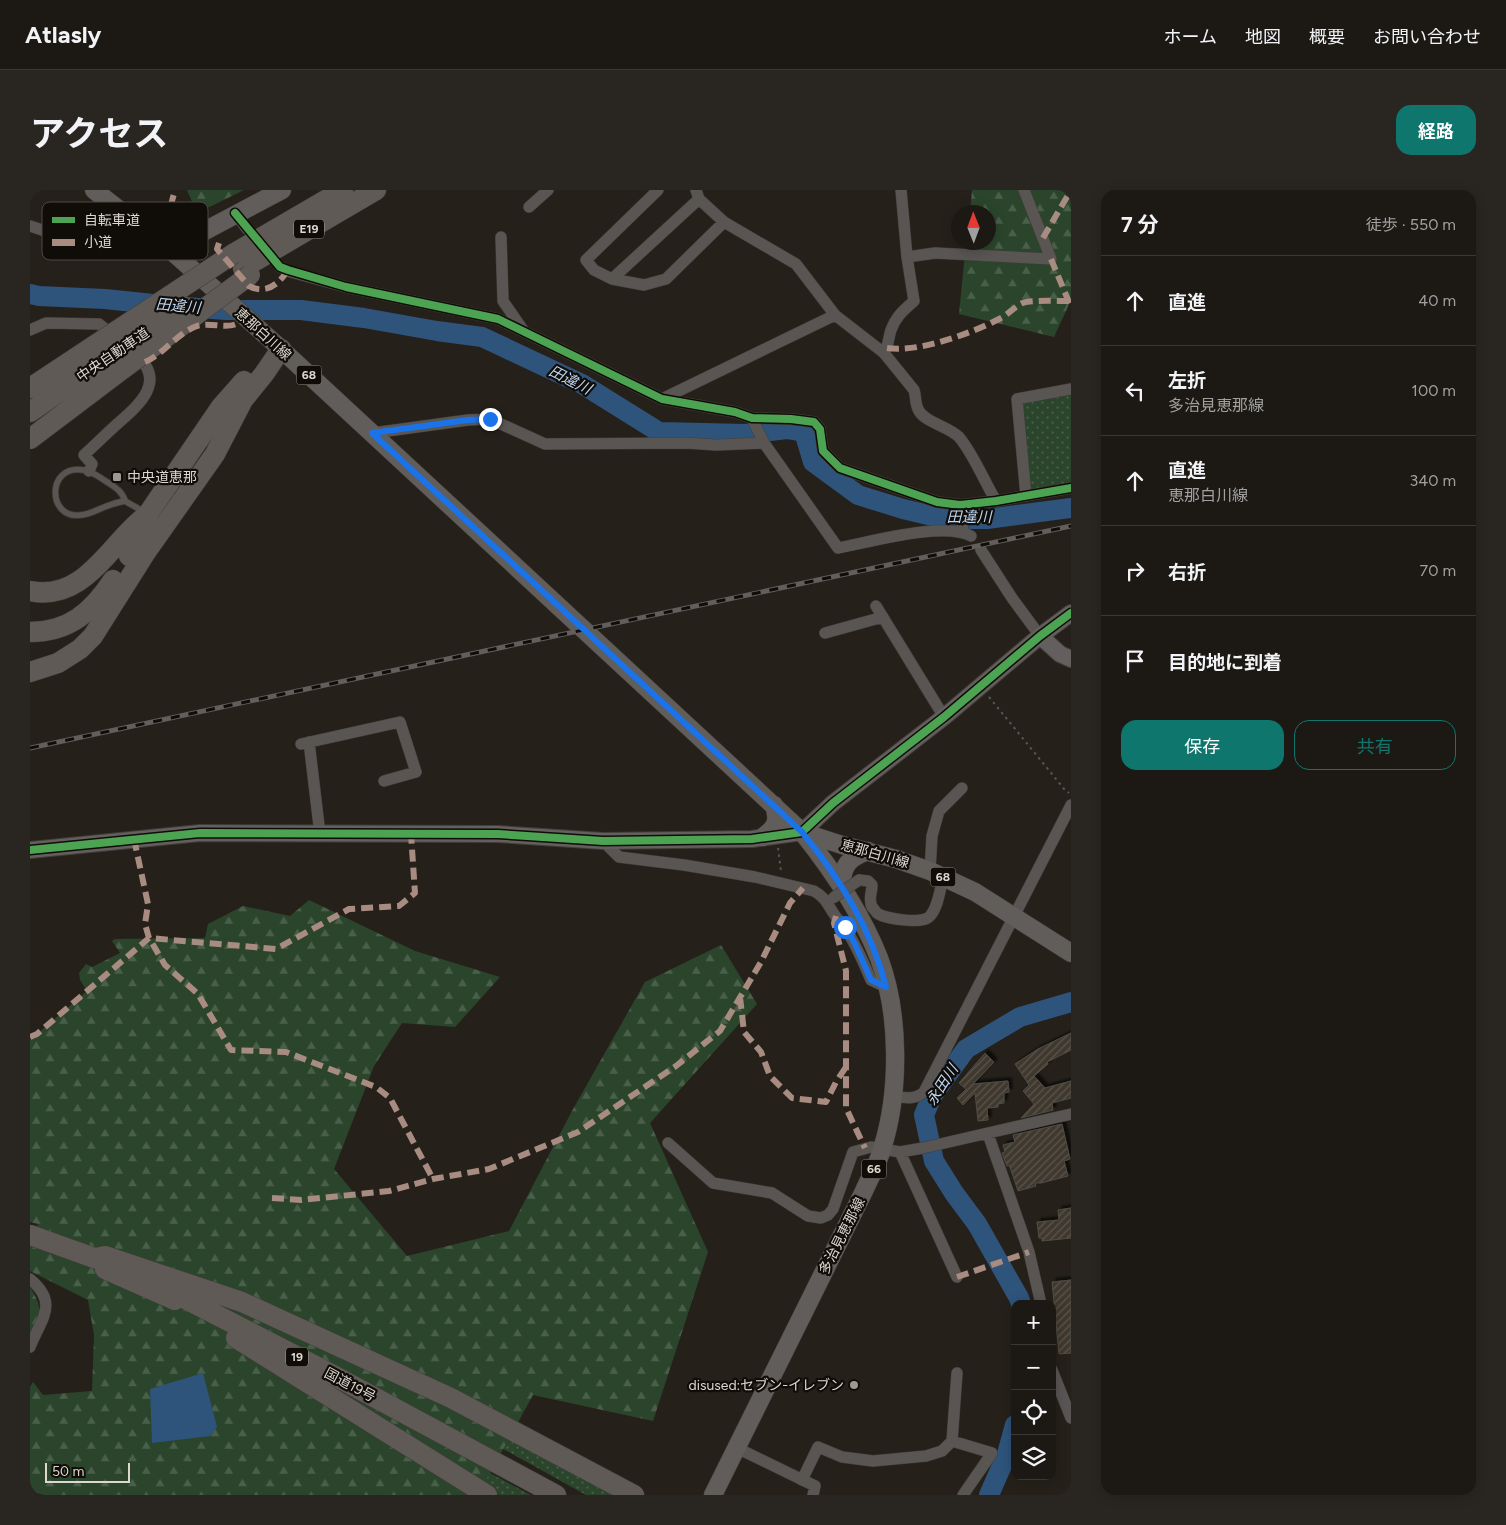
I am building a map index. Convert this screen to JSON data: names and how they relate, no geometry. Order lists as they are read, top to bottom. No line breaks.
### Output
{"streets":{"highway":["E19","中央自動車道","19","国道19号"],"main road":["恵那白川線","68","66","多治見恵那線"]},"crossings":[["E19","中央自動車道"],["恵那白川線","多治見恵那線"]],"water":["田違川","永田川"],"places":{"transit":["中央道恵那"],"other":["disused:セブン-イレブン"]},"legend":["自転車道","小道"],"scale_bar":"50 m","north":"top","page":{"header":"Atlasly","nav":["ホーム","地図","概要","お問い合わせ"],"title":"アクセス","buttons":["経路",["保存","共有"]],"heading":["7 分","徒歩 · 550 m"],"list":[["直進","40 m"],["左折","多治見恵那線","100 m"],["直進","恵那白川線","340 m"],["右折","70 m"],"目的地に到着"],"map_buttons":["+","−"],"scale":"50 m"}}
